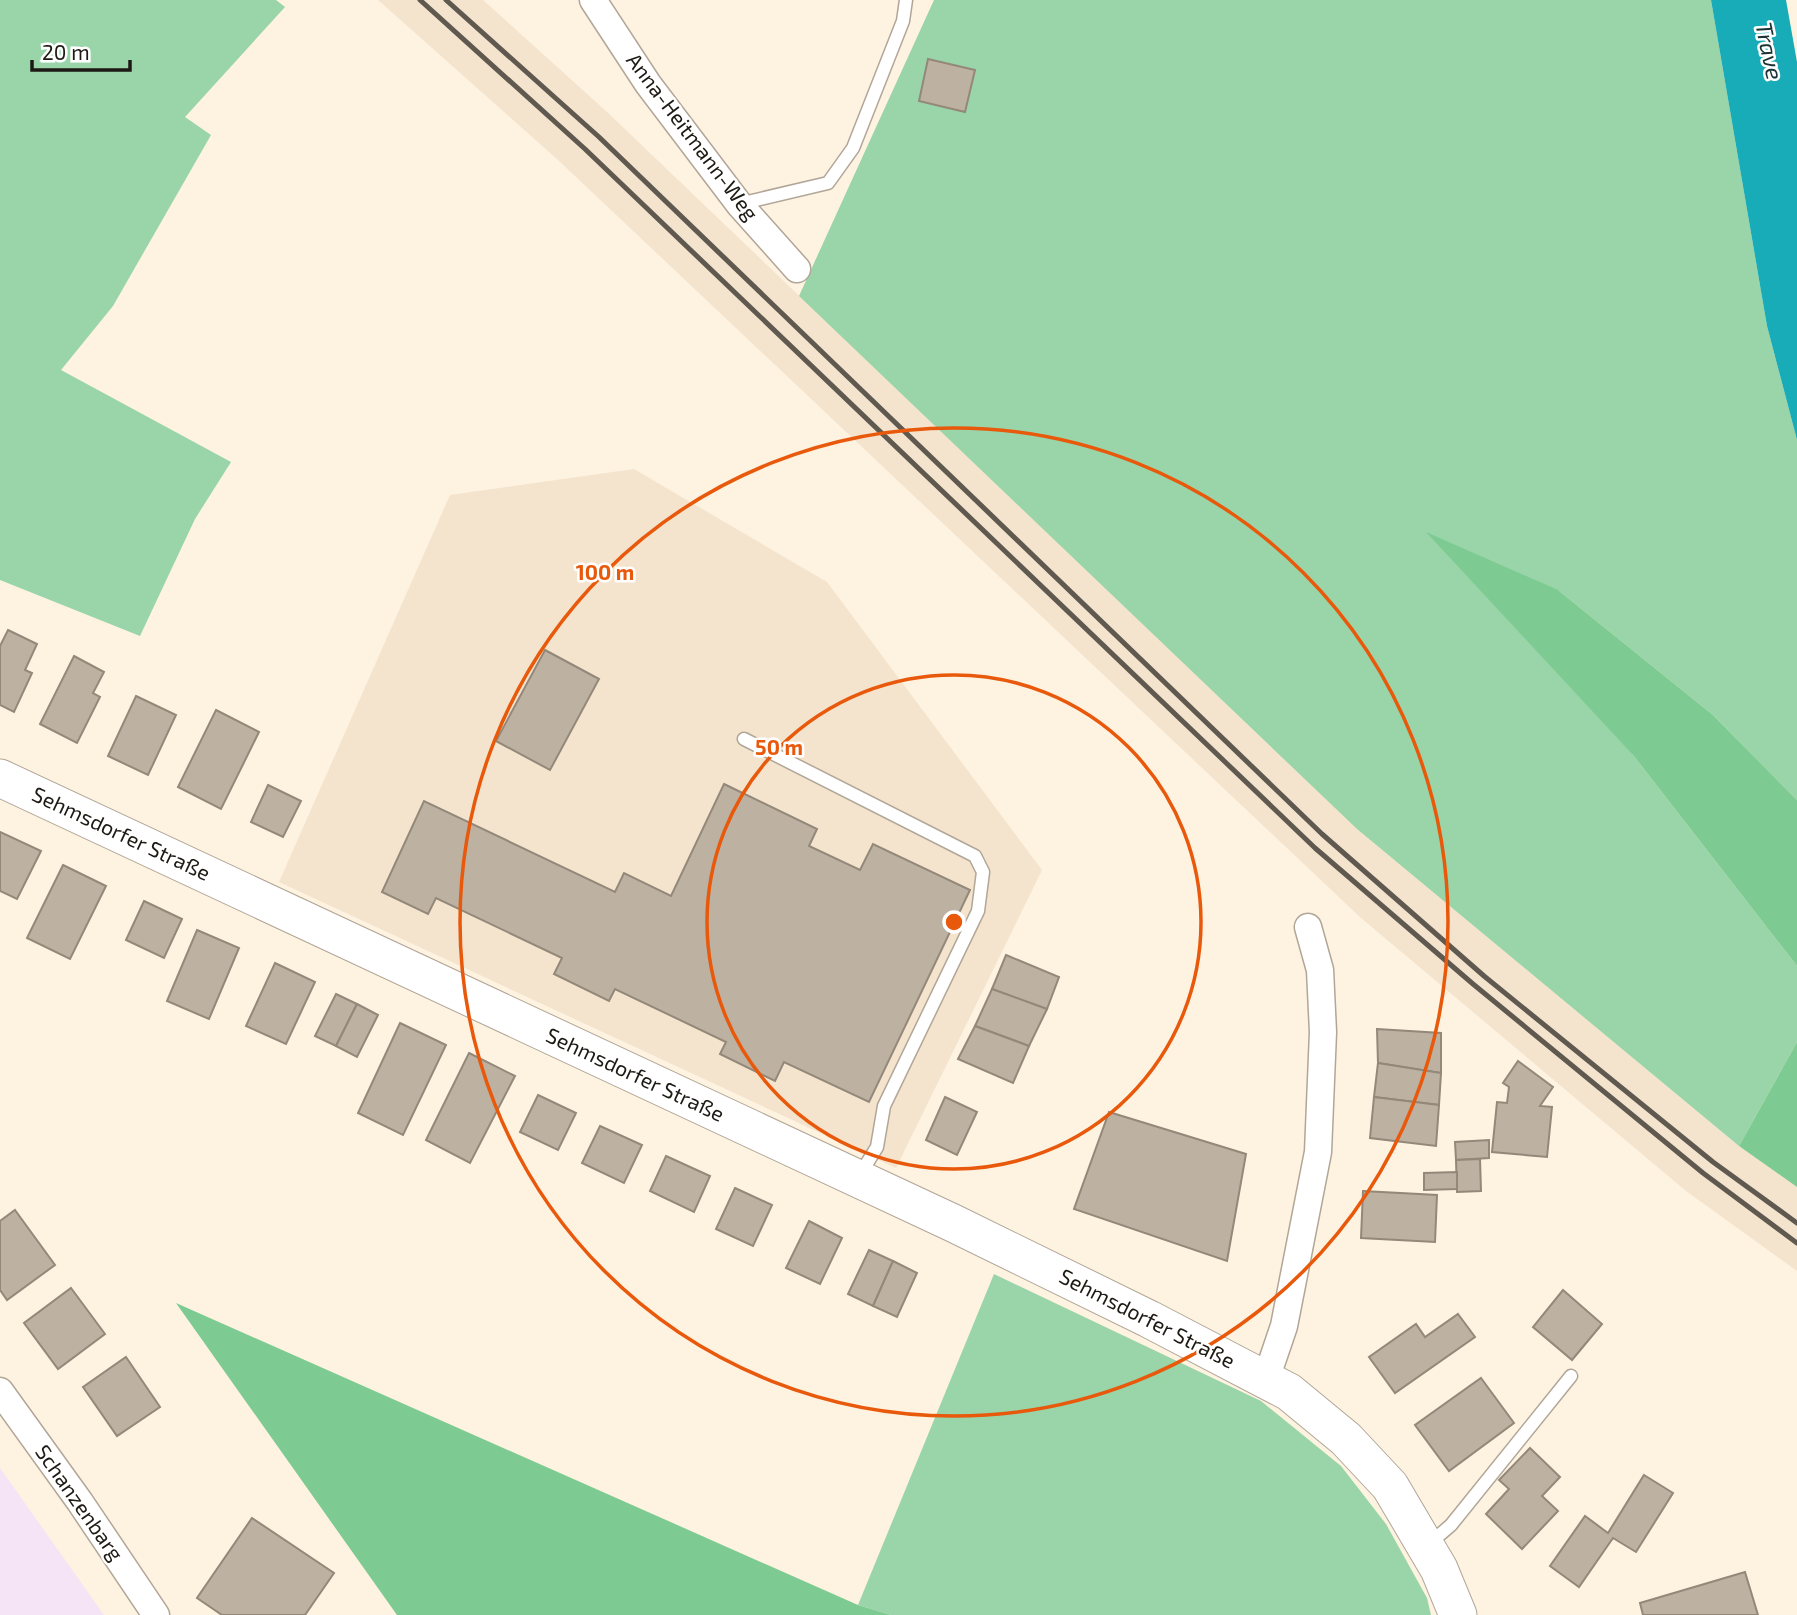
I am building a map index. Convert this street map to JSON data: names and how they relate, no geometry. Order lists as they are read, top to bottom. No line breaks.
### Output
{"streets":{"main road":["Sehmsdorfer Straße"],"street":["Anna-Heitmann-Weg","Schanzenbarg"]},"water":["Trave"],"scale_bar":"20 m","rings":["100 m","50 m"]}
